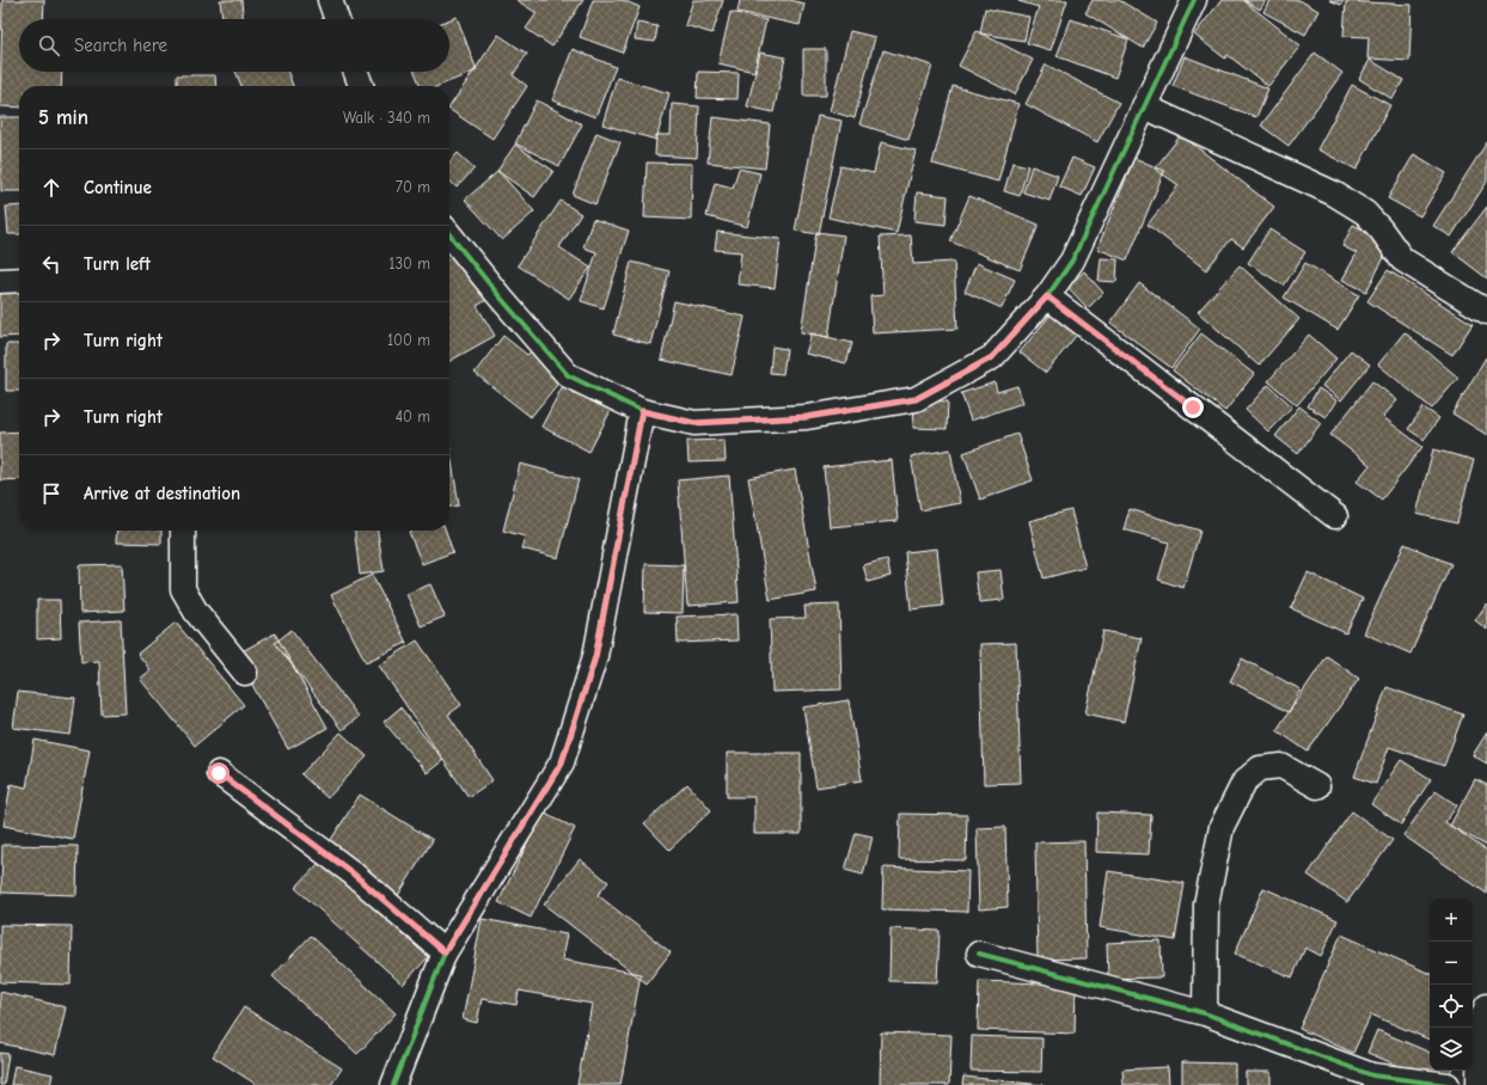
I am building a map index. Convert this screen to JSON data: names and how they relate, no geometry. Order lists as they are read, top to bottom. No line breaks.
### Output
{"page":{"search":"Search here","heading":["5 min","Walk · 340 m"],"list":[["Continue","70 m"],["Turn left","130 m"],["Turn right","100 m"],["Turn right","40 m"],"Arrive at destination"],"map_buttons":["+","−"]}}
